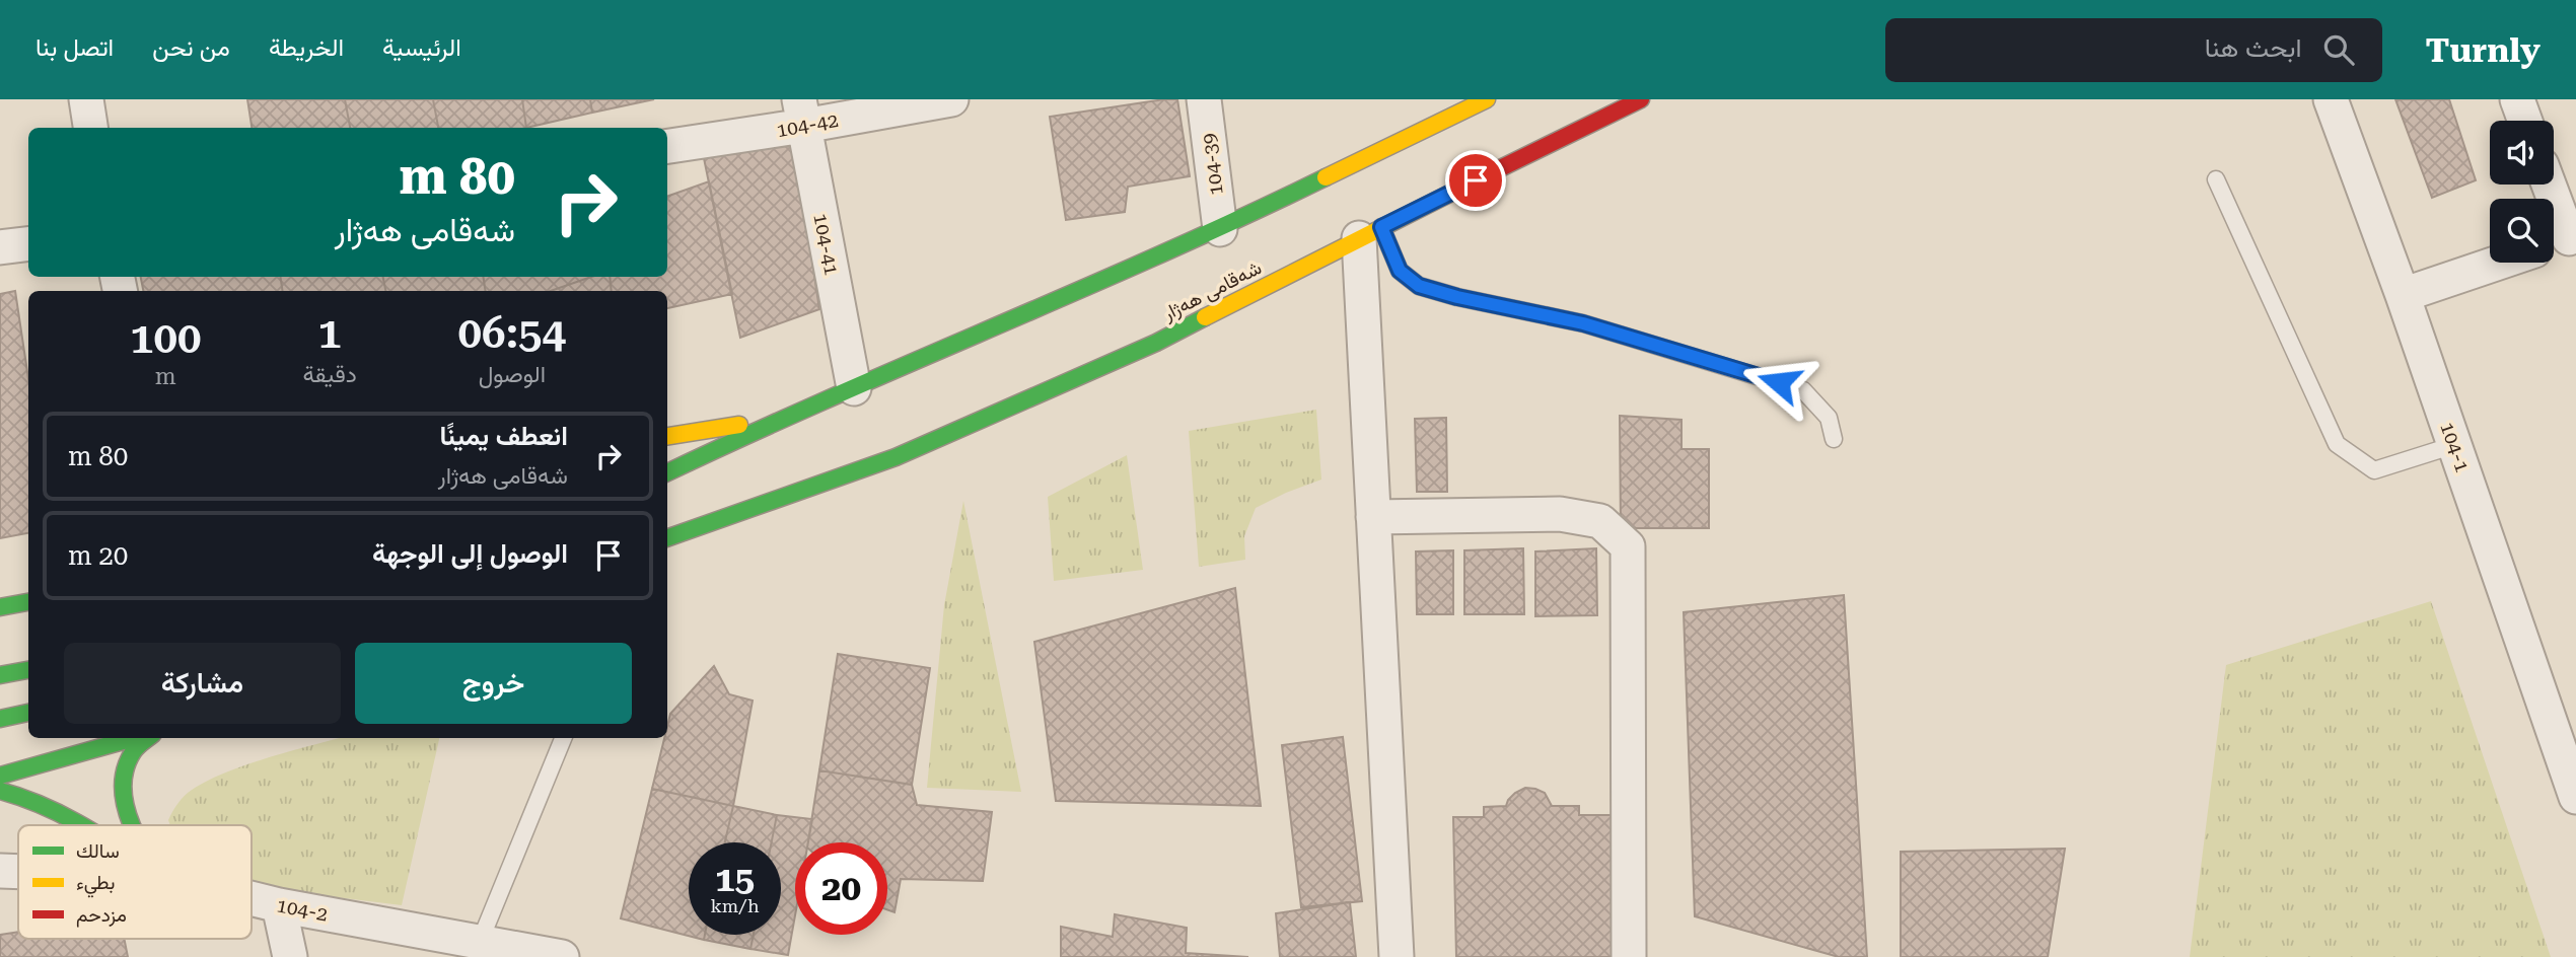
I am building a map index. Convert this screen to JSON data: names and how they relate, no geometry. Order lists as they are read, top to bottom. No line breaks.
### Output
{"streets":{"main road":["شەقامی هەژار"],"street":["104-42","104-39","104-41","104-1","104-2"]},"crossings":[["104-42","104-41"]],"legend":["سالك","بطيء","مزدحم"],"page":{"header":"Turnly","search":"ابحث هنا","nav":["الرئيسية","الخريطة","من نحن","اتصل بنا"],"turn":["80 m","شەقامی هەژار"],"eta":["06:54","الوصول","1","دقيقة","100","m"],"list":[{"name":"انعطف يمينًا","note":"شەقامی هەژار","value":"80 m"},{"name":"الوصول إلى الوجهة","value":"20 m"}],"buttons":["خروج","مشاركة"],"speed":"15 km/h","limit":"20"}}
